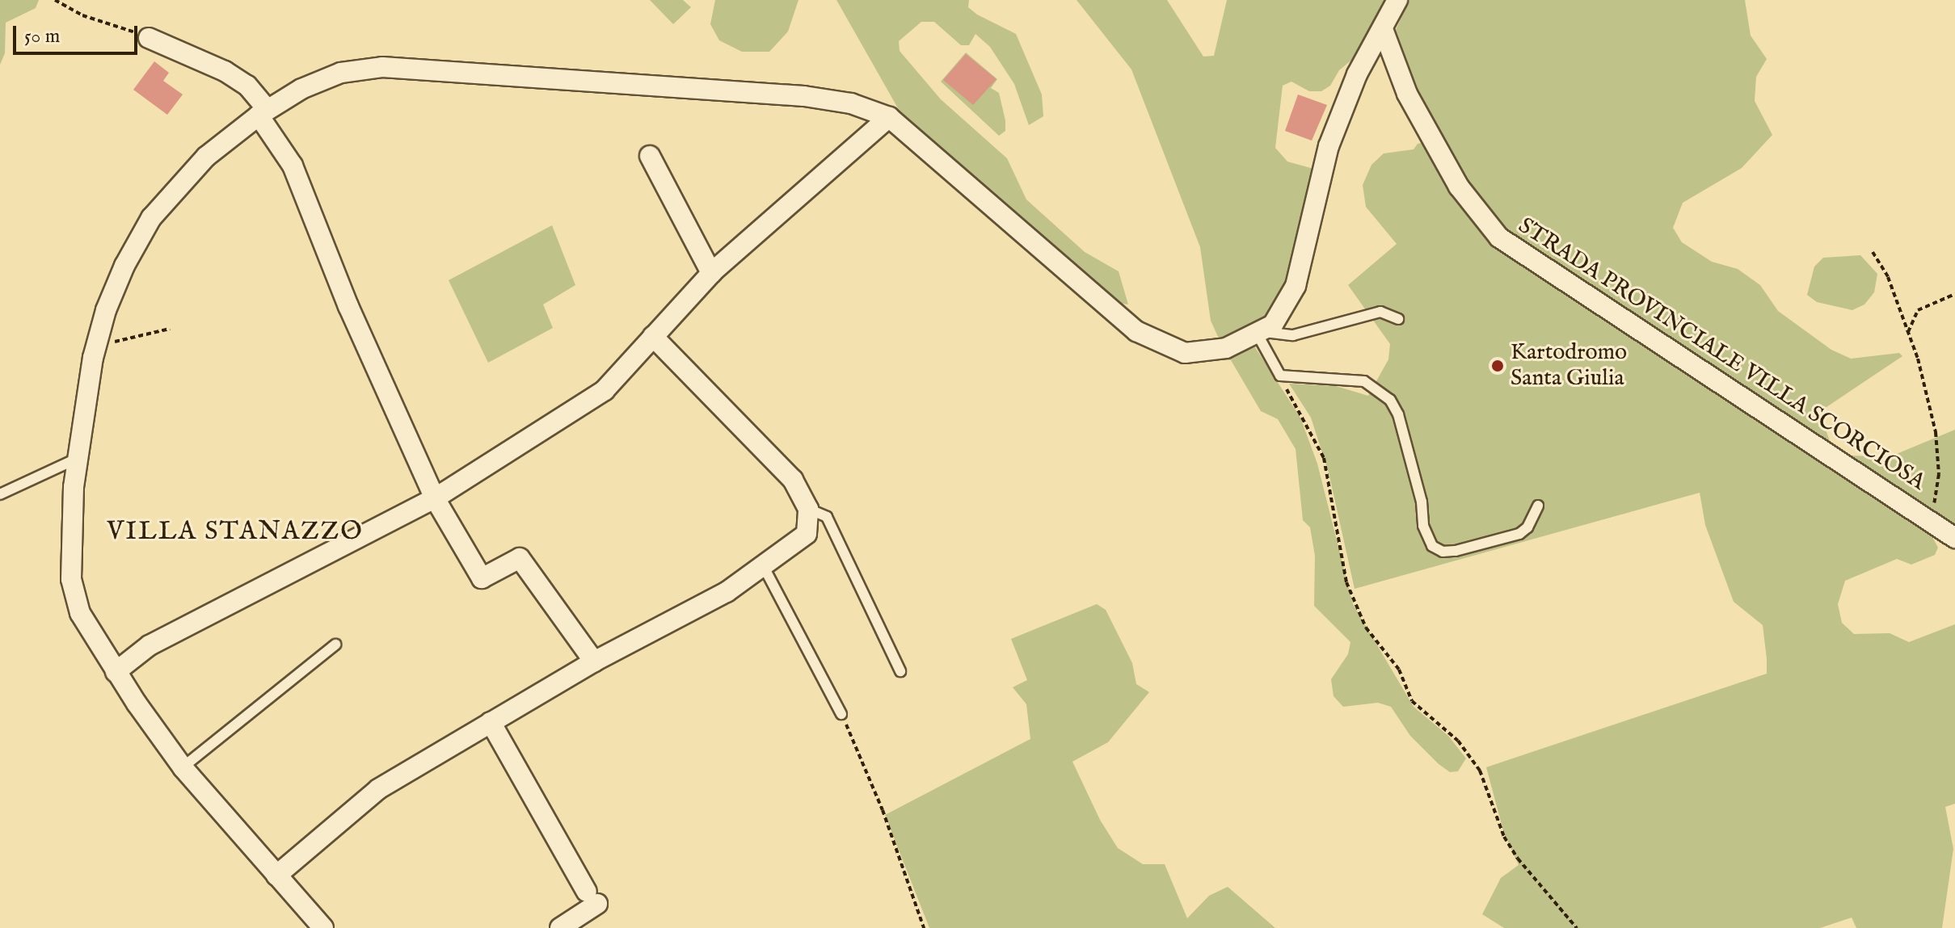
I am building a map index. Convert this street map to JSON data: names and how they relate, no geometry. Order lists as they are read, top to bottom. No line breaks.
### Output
{"streets":{"street":["STRADA PROVINCIALE VILLA SCORCIOSA"]},"districts":["VILLA STANAZZO"],"places":["Kartodromo Santa Giulia"],"scale_bar":"50 m"}
